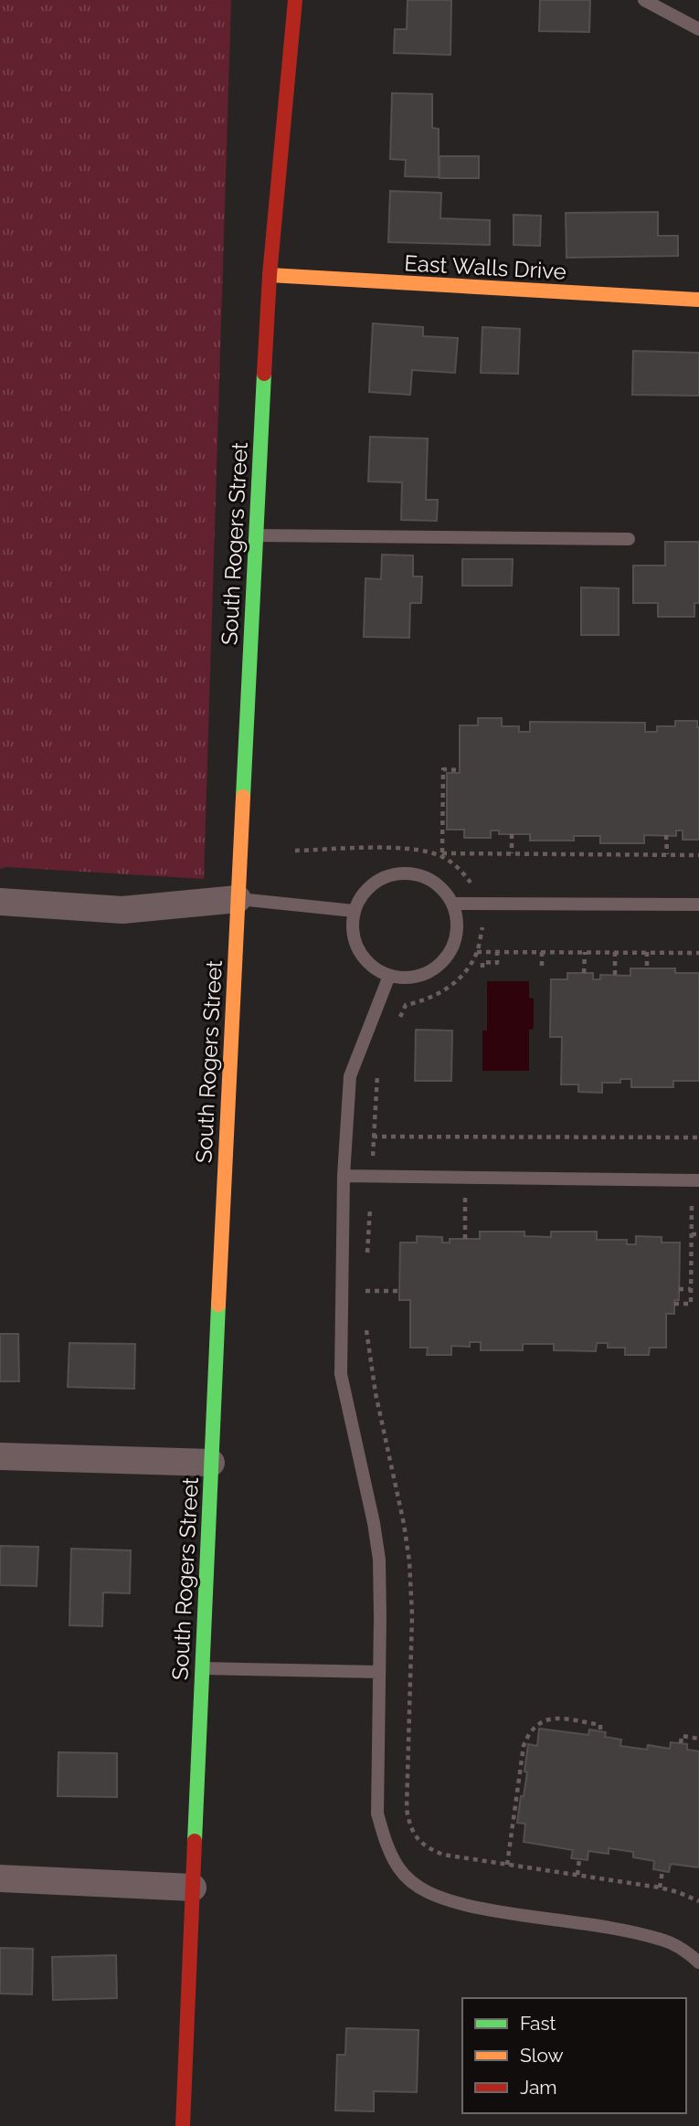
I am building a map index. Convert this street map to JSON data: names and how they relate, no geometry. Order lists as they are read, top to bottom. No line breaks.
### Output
{"streets":{"street":["East Walls Drive","South Rogers Street"]},"crossings":[["East Walls Drive","South Rogers Street"]],"legend":["Fast","Slow","Jam"]}
